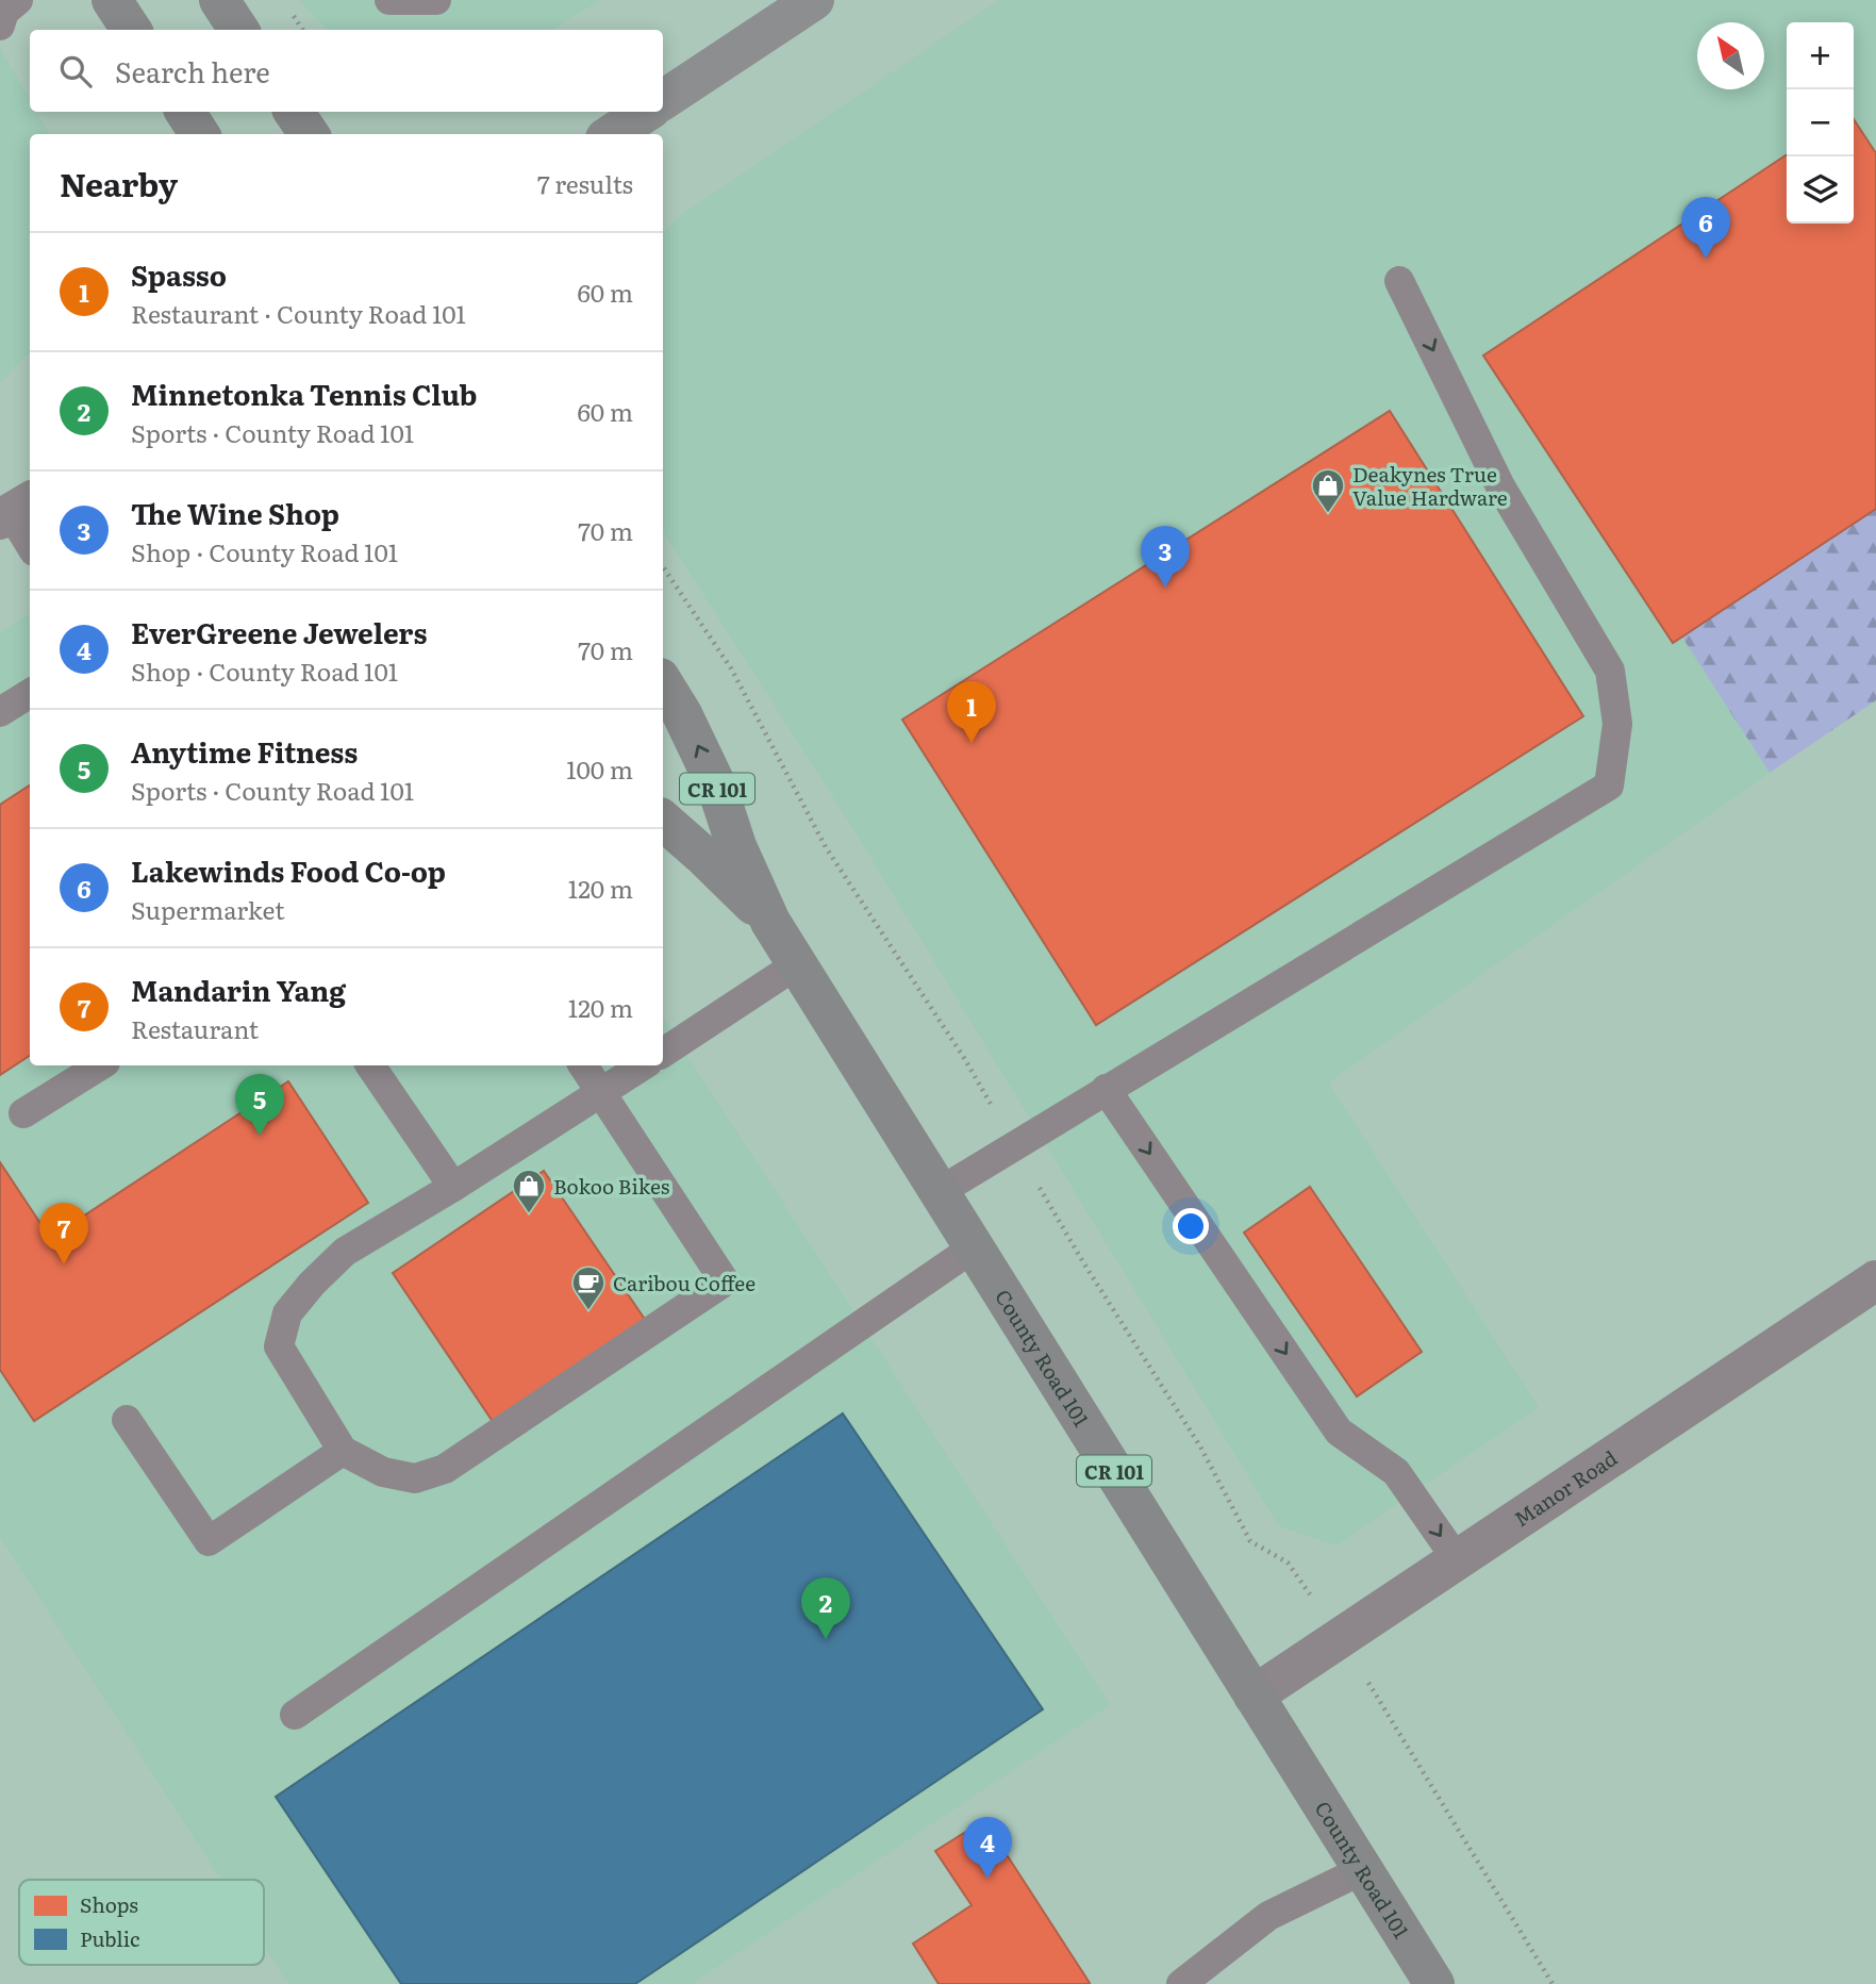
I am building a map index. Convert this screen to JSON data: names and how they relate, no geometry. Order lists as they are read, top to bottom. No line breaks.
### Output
{"streets":{"main road":["CR 101","County Road 101"],"street":["Manor Road"]},"crossings":[["County Road 101","Manor Road"]],"places":{"shop":["Deakynes True Value Hardware","Bokoo Bikes"],"cafe":["Caribou Coffee"]},"legend":["Shops","Public"],"north":"top left","page":{"map_buttons":["+","−"],"search":"Search here","heading":["Nearby","7 results"],"pins":["6","3","1","5","7","2","4"],"list":[{"mark":"1","name":"Spasso","note":"Restaurant · County Road 101","value":"60 m"},{"mark":"2","name":"Minnetonka Tennis Club","note":"Sports · County Road 101","value":"60 m"},{"mark":"3","name":"The Wine Shop","note":"Shop · County Road 101","value":"70 m"},{"mark":"4","name":"EverGreene Jewelers","note":"Shop · County Road 101","value":"70 m"},{"mark":"5","name":"Anytime Fitness","note":"Sports · County Road 101","value":"100 m"},{"mark":"6","name":"Lakewinds Food Co-op","note":"Supermarket","value":"120 m"},{"mark":"7","name":"Mandarin Yang","note":"Restaurant","value":"120 m"}]}}
